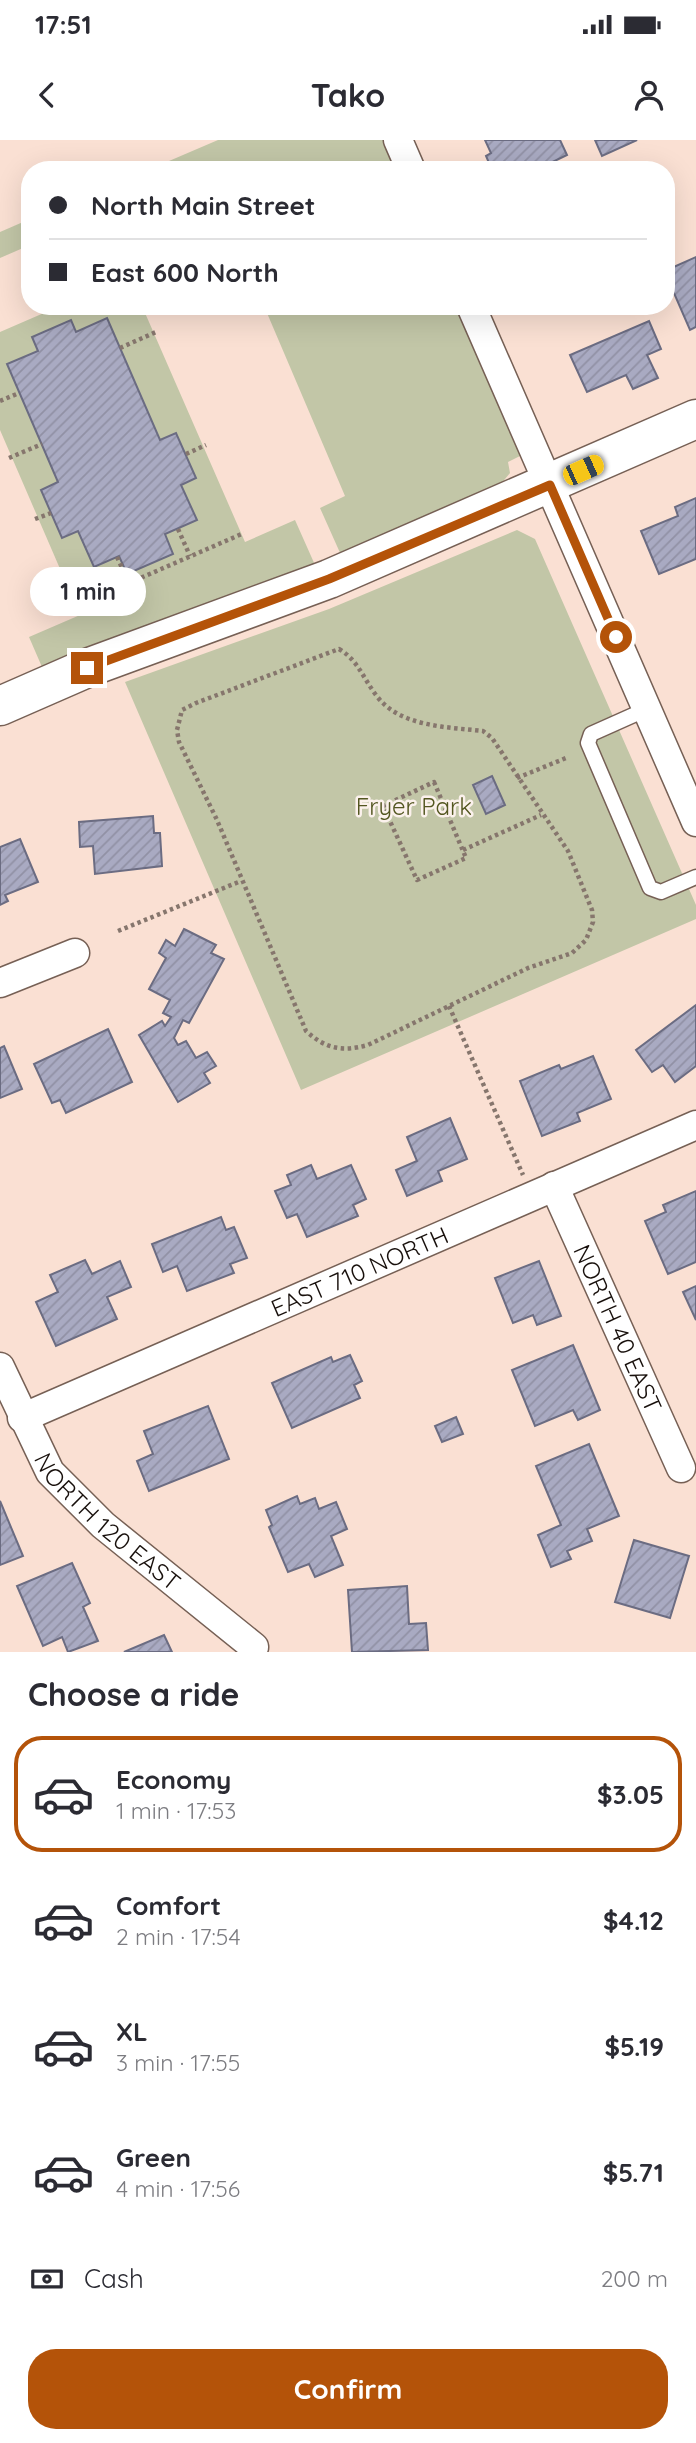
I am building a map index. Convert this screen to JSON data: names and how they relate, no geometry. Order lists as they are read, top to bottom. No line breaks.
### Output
{"streets":{"street":["EAST 710 NORTH","NORTH 40 EAST","NORTH 120 EAST"]},"crossings":[["EAST 710 NORTH","NORTH 40 EAST"],["EAST 710 NORTH","NORTH 120 EAST"]],"parks":["Fryer Park"],"page":{"status":"17:51","header":"Tako","banner":["North Main Street","East 600 North"],"bubble":"1 min","heading":"Choose a ride","list":[{"name":"Economy","note":"1 min · 17:53","value":"$3.05"},{"name":"Comfort","note":"2 min · 17:54","value":"$4.12"},{"name":"XL","note":"3 min · 17:55","value":"$5.19"},{"name":"Green","note":"4 min · 17:56","value":"$5.71"}],"pay":["Cash","200 m"],"buttons":"Confirm"}}
